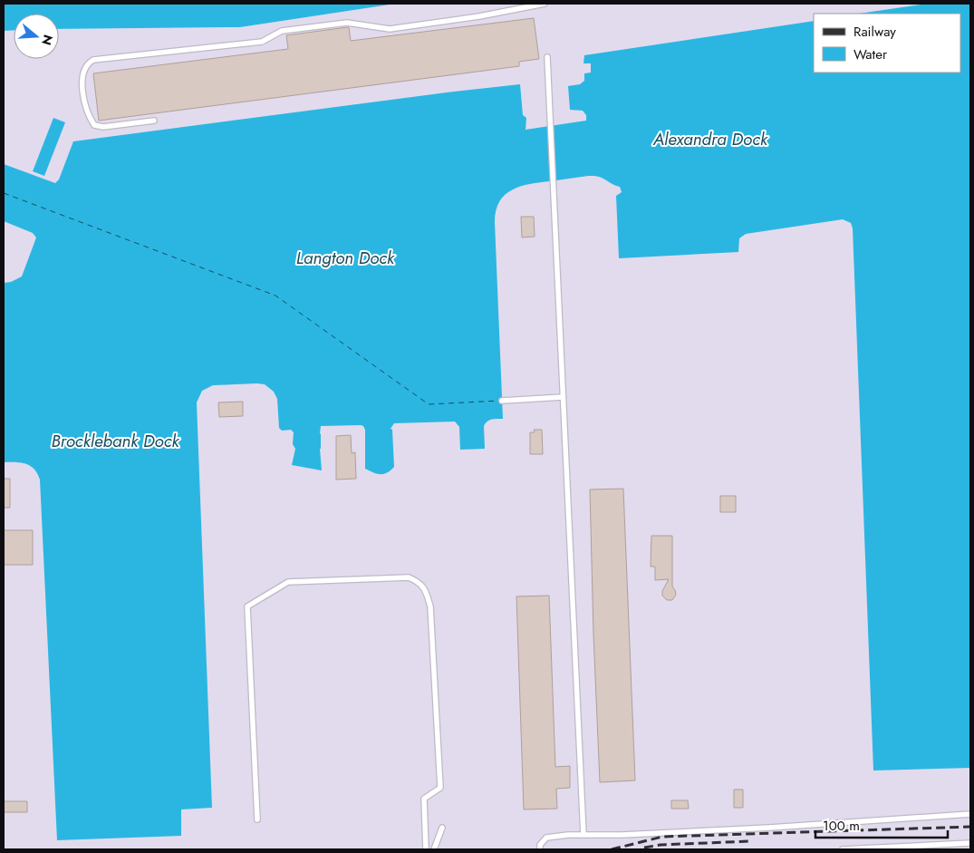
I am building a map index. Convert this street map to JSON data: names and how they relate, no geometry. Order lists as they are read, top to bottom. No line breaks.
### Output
{"water":["Alexandra Dock","Langton Dock","Brocklebank Dock"],"legend":["Railway","Water"],"scale_bar":"100 m","north":"right"}
